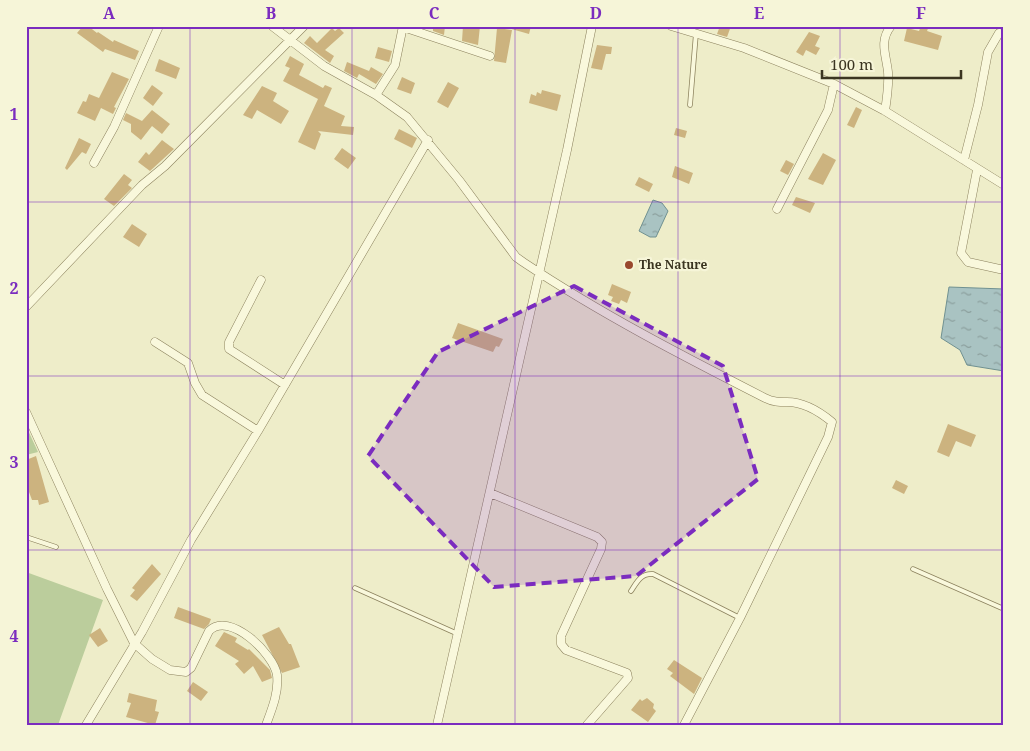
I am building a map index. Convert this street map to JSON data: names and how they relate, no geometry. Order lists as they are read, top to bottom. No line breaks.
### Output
{"places":["The Nature"],"scale_bar":"100 m","grid":{"columns":["A","B","C","D","E","F"],"rows":["1","2","3","4"]}}
